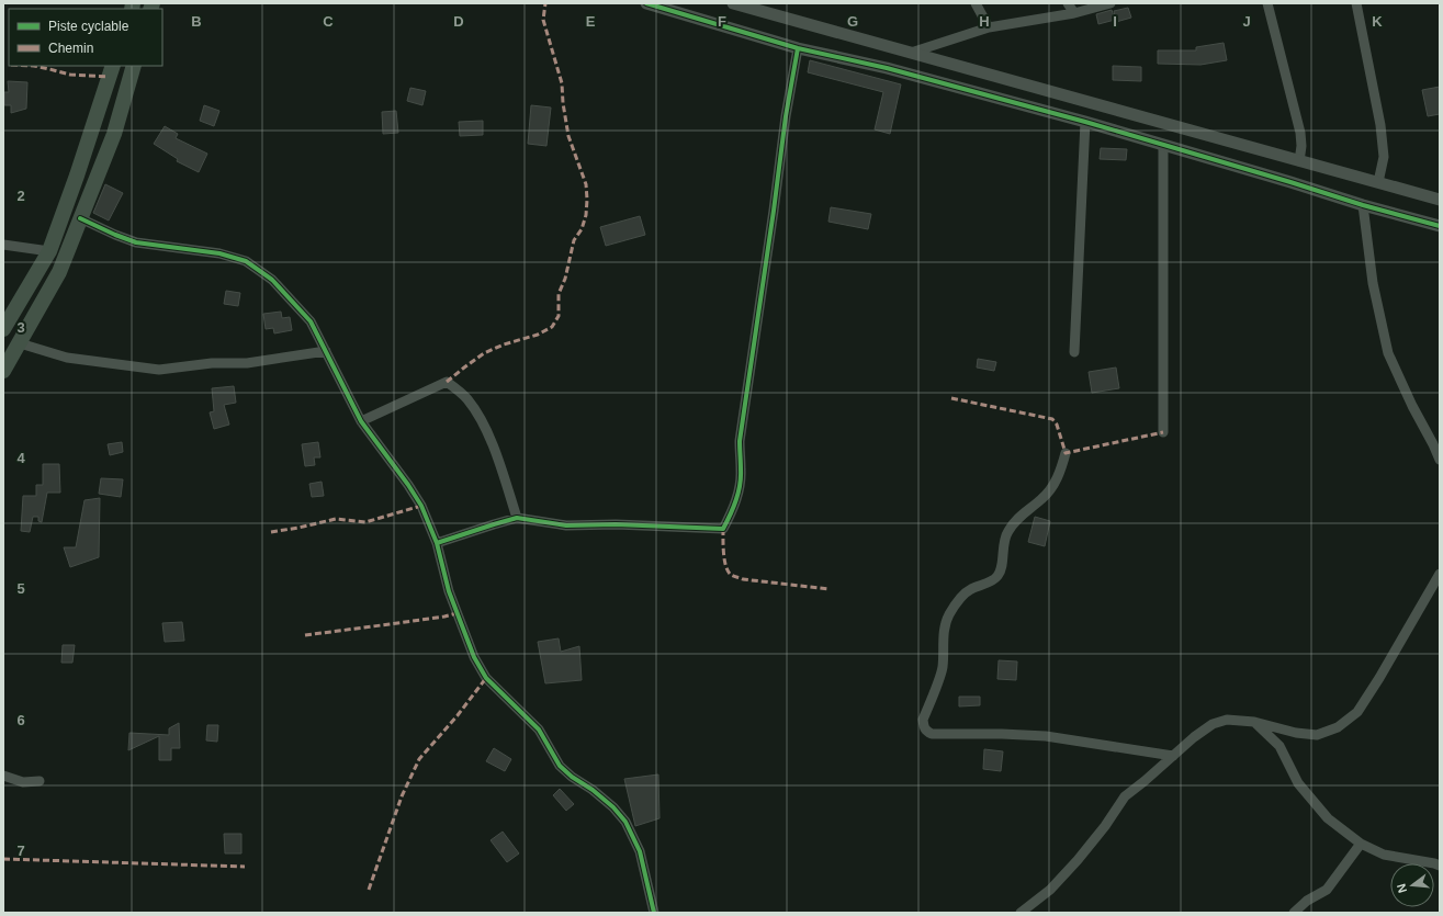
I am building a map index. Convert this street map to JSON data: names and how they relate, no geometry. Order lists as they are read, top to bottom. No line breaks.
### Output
{"legend":["Piste cyclable","Chemin"],"north":"left","grid":{"columns":["B","C","D","E","F","G","H","I","J","K"],"rows":["2","3","4","5","6","7"]}}
